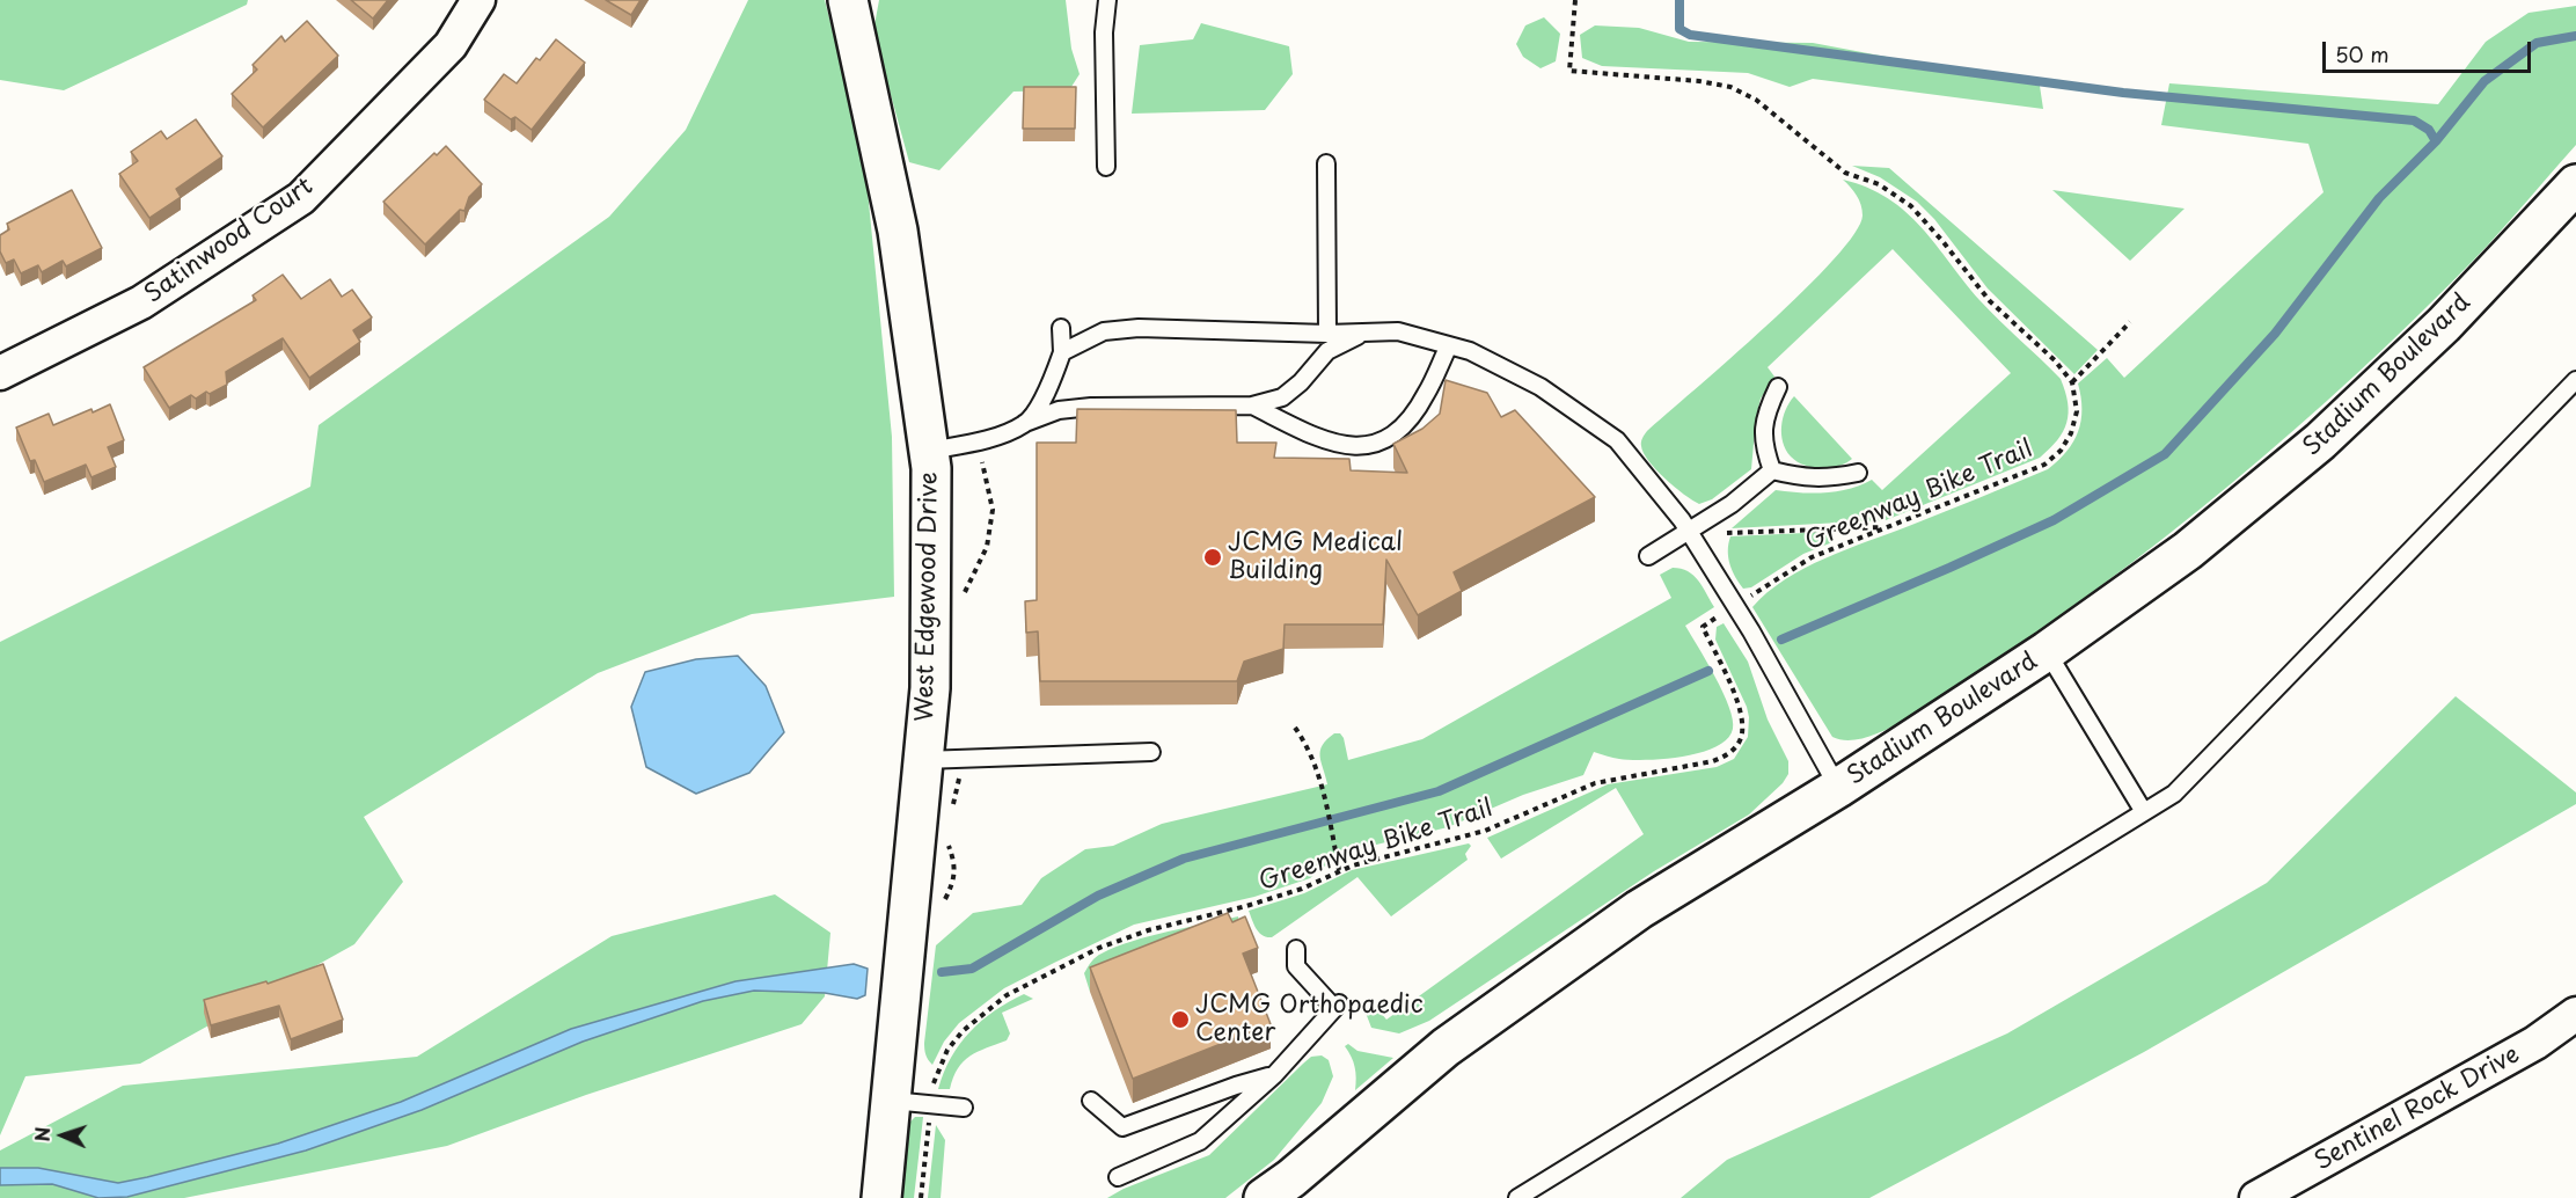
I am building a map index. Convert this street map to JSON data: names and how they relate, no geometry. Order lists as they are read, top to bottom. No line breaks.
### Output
{"streets":{"main road":["Stadium Boulevard","West Edgewood Drive"],"street":["Satinwood Court","Sentinel Rock Drive"],"path":["Greenway Bike Trail"]},"places":["JCMG Medical Building","JCMG Orthopaedic Center"],"scale_bar":"50 m","north":"left"}
